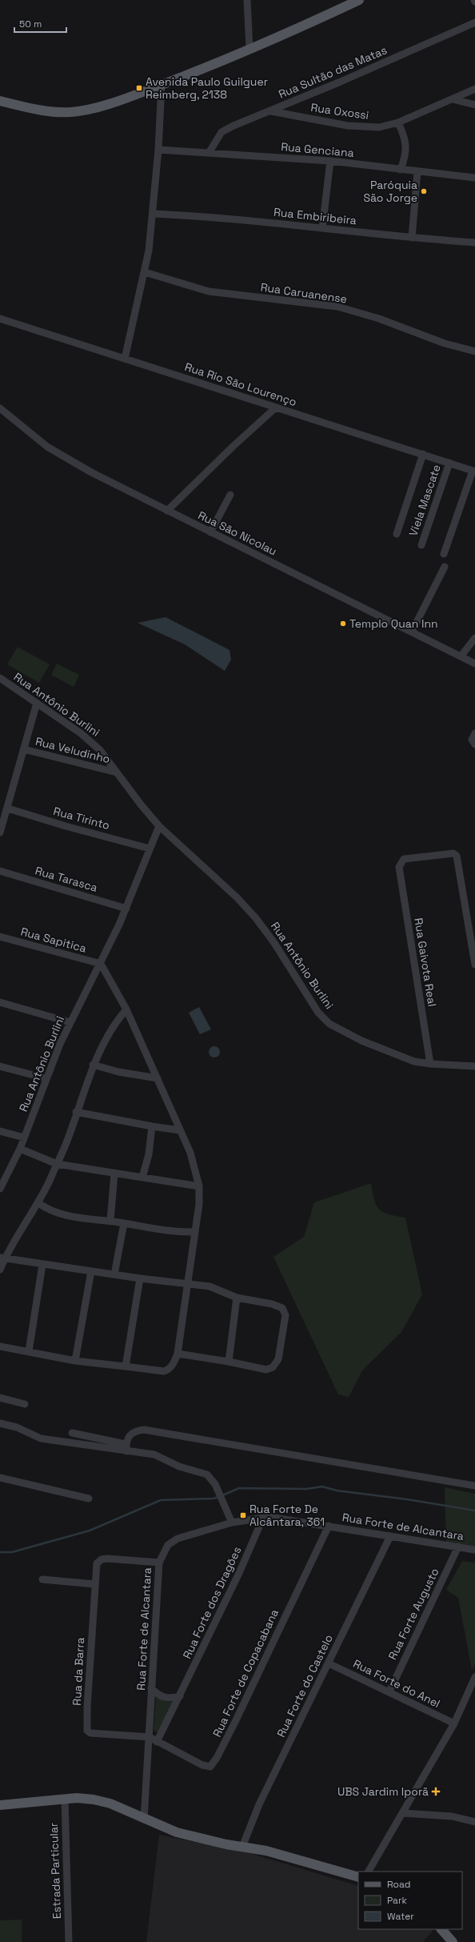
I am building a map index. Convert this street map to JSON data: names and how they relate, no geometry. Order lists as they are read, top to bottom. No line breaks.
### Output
{"streets":{"street":["Rua Sultão das Matas","Rua Oxossi","Rua Genciana","Rua Embiribeira","Rua Caruanense","Rua Rio São Lourenço","Viela Mascate","Rua São Nicolau","Rua Antônio Burlini","Rua Veludinho","Rua Tirinto","Rua Tarasca","Rua Sapitica","Rua Gaivota Real","Rua Forte de Alcantara","Rua Forte dos Dragões","Rua Forte Augusto","Rua da Barra","Rua Forte de Copacabana","Rua Forte do Anel","Rua Forte do Castelo","Estrada Particular"]},"crossings":[["Rua Sultão das Matas","Rua Oxossi"],["Rua Sultão das Matas","Rua Genciana"],["Rua Rio São Lourenço","Viela Mascate"],["Rua Antônio Burlini","Rua Veludinho"],["Rua Antônio Burlini","Rua Tirinto"],["Rua Antônio Burlini","Rua Tarasca"],["Rua Antônio Burlini","Rua Sapitica"],["Rua Antônio Burlini","Rua Gaivota Real"],["Rua Forte de Alcantara","Rua Forte dos Dragões"],["Rua Forte de Alcantara","Rua Forte Augusto"],["Rua Forte de Alcantara","Rua da Barra"],["Rua Forte de Alcantara","Rua Forte de Copacabana"],["Rua Forte de Alcantara","Rua Forte do Castelo"],["Rua Forte dos Dragões","Rua Forte de Copacabana"],["Rua Forte Augusto","Rua Forte do Anel"],["Rua da Barra","Rua Forte de Copacabana"],["Rua Forte do Anel","Rua Forte do Castelo"]],"places":{"transit":["Avenida Paulo Guilguer Reimberg, 2138","Rua Forte De Alcântara, 361"],"other":["Paróquia São Jorge","Templo Quan Inn"],"health":["UBS Jardim Iporã"]},"legend":["Road","Park","Water"],"scale_bar":"50 m"}
